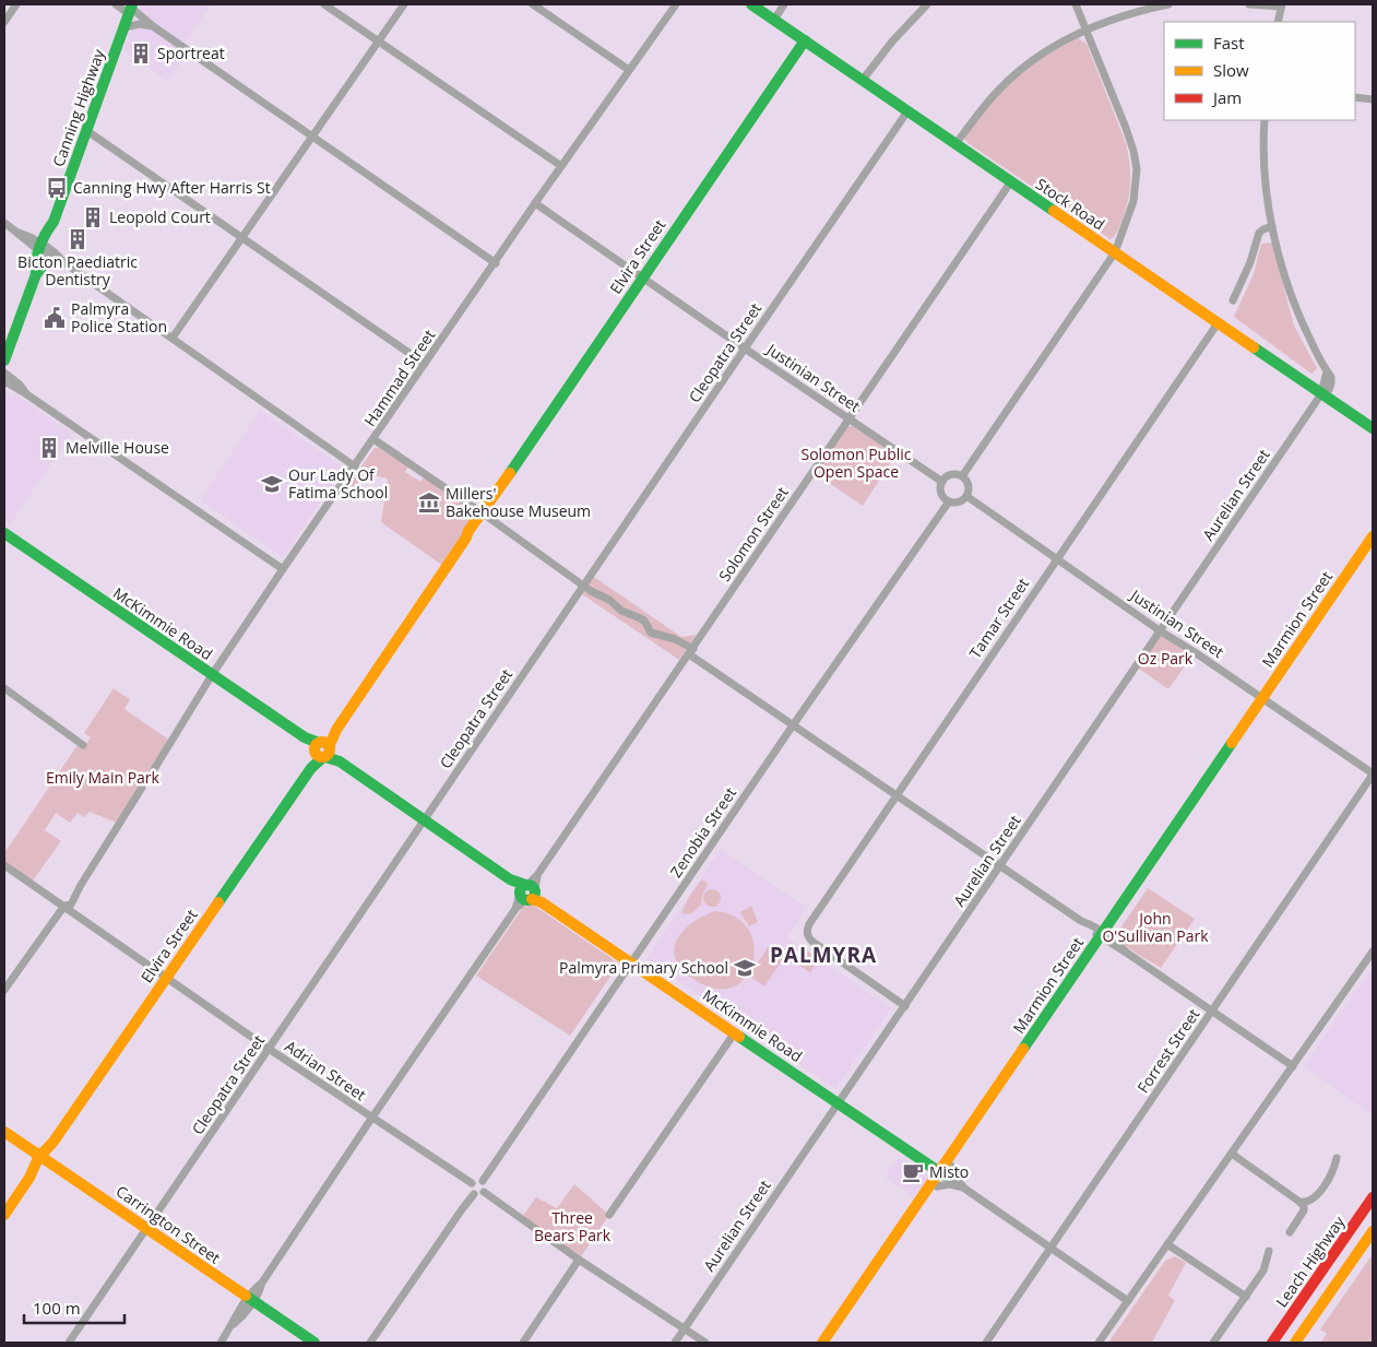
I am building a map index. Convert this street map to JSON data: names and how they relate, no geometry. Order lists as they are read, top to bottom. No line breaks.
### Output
{"streets":{"main road":["Canning Highway","Stock Road","Elvira Street","Marmion Street","McKimmie Road","Carrington Street","Leach Highway"],"street":["Cleopatra Street","Hammad Street","Justinian Street","Aurelian Street","Solomon Street","Tamar Street","Zenobia Street","Forrest Street","Adrian Street"]},"crossings":[["Stock Road","Elvira Street"],["Stock Road","Cleopatra Street"],["Stock Road","Aurelian Street"],["Stock Road","Solomon Street"],["Stock Road","Tamar Street"],["Elvira Street","Justinian Street"],["Elvira Street","McKimmie Road"],["Elvira Street","Adrian Street"],["Elvira Street","Carrington Street"],["Cleopatra Street","Justinian Street"],["Cleopatra Street","McKimmie Road"],["Cleopatra Street","Adrian Street"],["Cleopatra Street","Carrington Street"],["Hammad Street","Justinian Street"],["Hammad Street","McKimmie Road"],["Justinian Street","Aurelian Street"],["Justinian Street","Solomon Street"],["Justinian Street","Tamar Street"],["Justinian Street","Marmion Street"],["Justinian Street","Zenobia Street"],["Justinian Street","Forrest Street"],["Aurelian Street","Tamar Street"],["Aurelian Street","McKimmie Road"],["Solomon Street","McKimmie Road"],["Solomon Street","Adrian Street"],["Solomon Street","Carrington Street"],["Marmion Street","McKimmie Road"],["McKimmie Road","Zenobia Street"],["McKimmie Road","Forrest Street"],["Zenobia Street","Adrian Street"]],"districts":["PALMYRA"],"parks":["Solomon Public Open Space","Oz Park","Emily Main Park","John O'Sullivan Park","Three Bears Park"],"places":{"building":["Sportreat","Leopold Court","Bicton Paediatric Dentistry","Melville House"],"bus stop":["Canning Hwy After Harris St"],"public building":["Palmyra Police Station"],"school or university":["Our Lady Of Fatima School","Palmyra Primary School"],"museum":["Millers' Bakehouse Museum"],"cafe":["Misto"]},"legend":["Fast","Slow","Jam"],"scale_bar":"100 m"}
